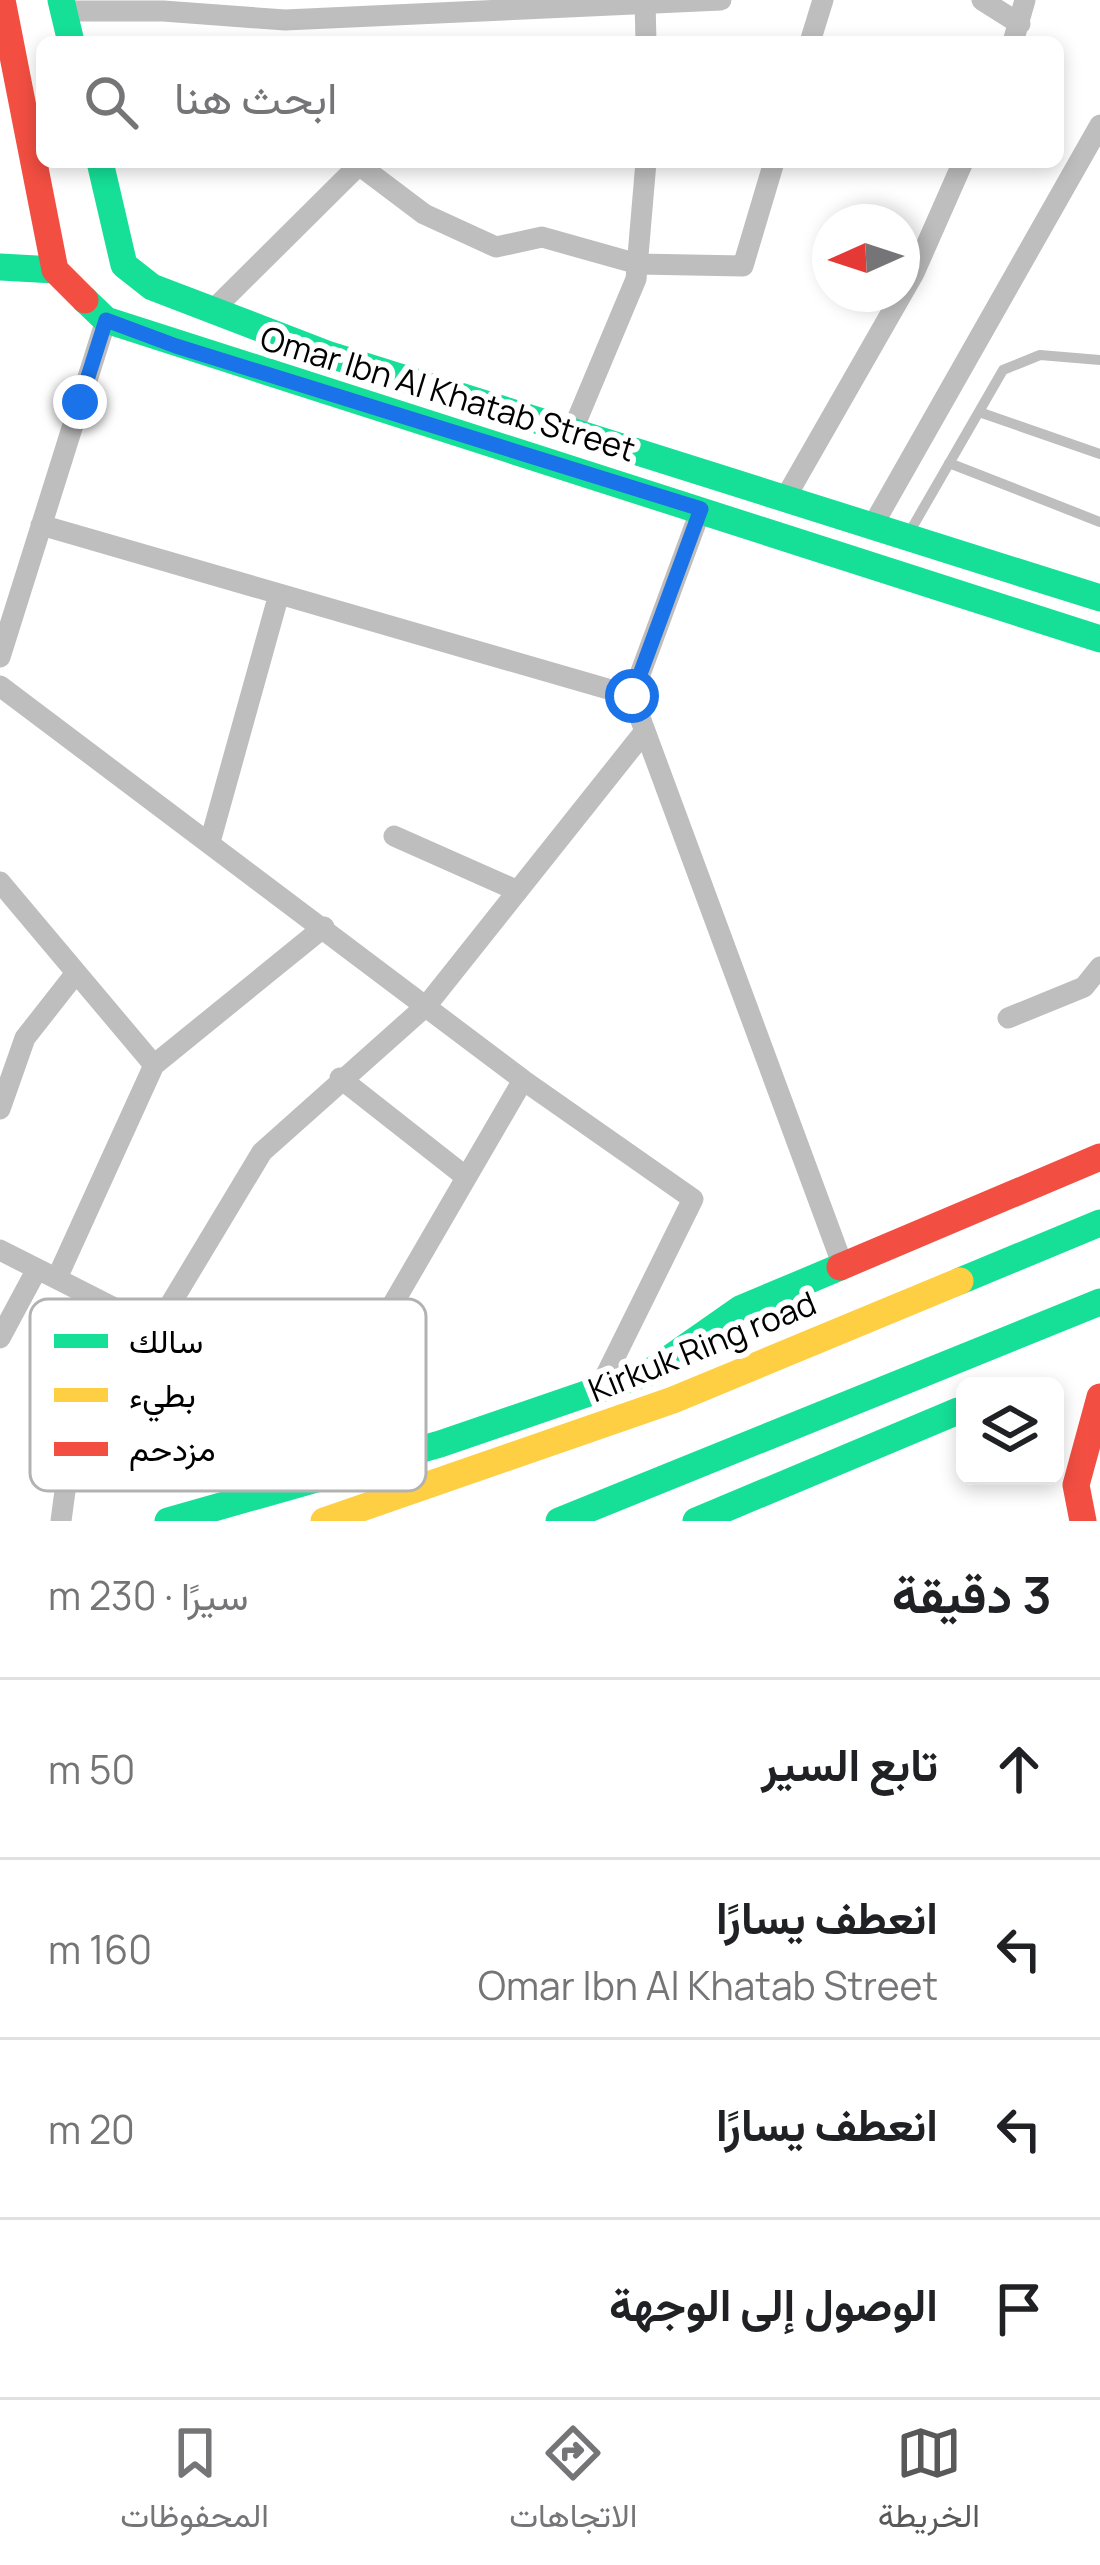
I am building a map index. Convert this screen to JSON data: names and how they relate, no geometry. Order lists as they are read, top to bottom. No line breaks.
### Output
{"streets":{"main road":["Omar Ibn Al Khatab Street","Kirkuk Ring road"]},"legend":["سالك","بطيء","مزدحم"],"north":"left","page":{"search":"ابحث هنا","heading":["3 دقيقة","سيرًا · 230 m"],"list":[["تابع السير","50 m"],["انعطف يسارًا","Omar Ibn Al Khatab Street","160 m"],["انعطف يسارًا","20 m"],"الوصول إلى الوجهة"],"nav":["الخريطة","الاتجاهات","المحفوظات"]}}
